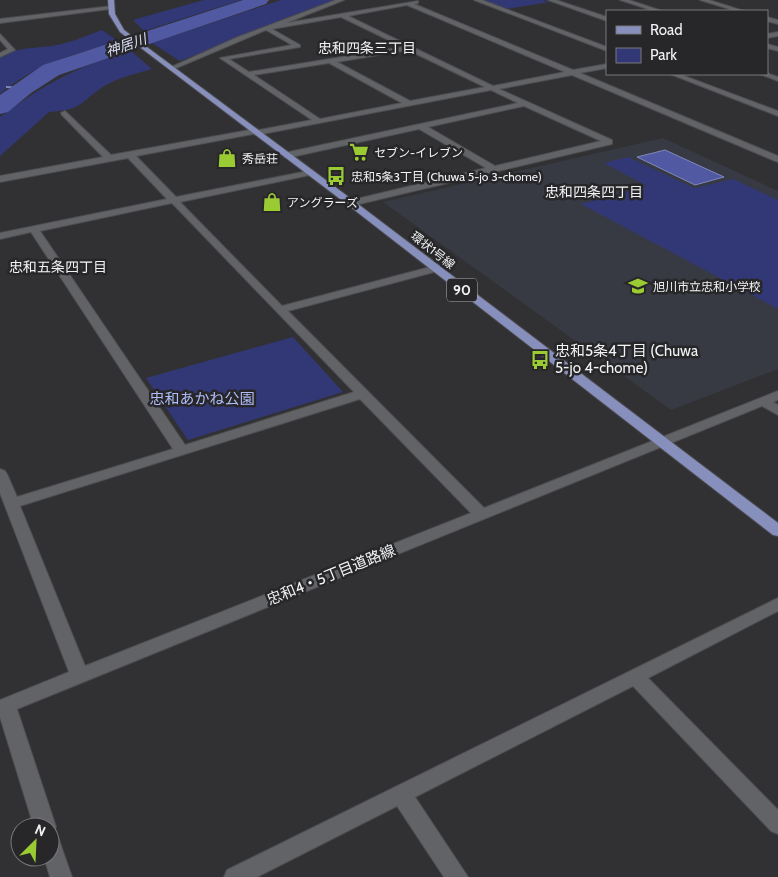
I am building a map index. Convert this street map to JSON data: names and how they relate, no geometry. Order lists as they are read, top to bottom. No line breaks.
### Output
{"streets":{"main road":["環状1号線","90"],"street":["忠和4・5丁目道路線"]},"crossings":[["環状1号線","忠和4・5丁目道路線"]],"districts":["忠和四条三丁目","忠和四条四丁目","忠和五条四丁目"],"water":["神居川"],"parks":["忠和あかね公園"],"places":{"supermarket":["セブン-イレブン"],"shop":["秀岳荘","アングラーズ"],"bus stop":["忠和5条3丁目 (Chuwa 5-jo 3-chome)","忠和5条4丁目 (Chuwa 5-jo 4-chome)"],"school or university":["旭川市立忠和小学校"]},"legend":["Road","Park"],"north":"top right"}
